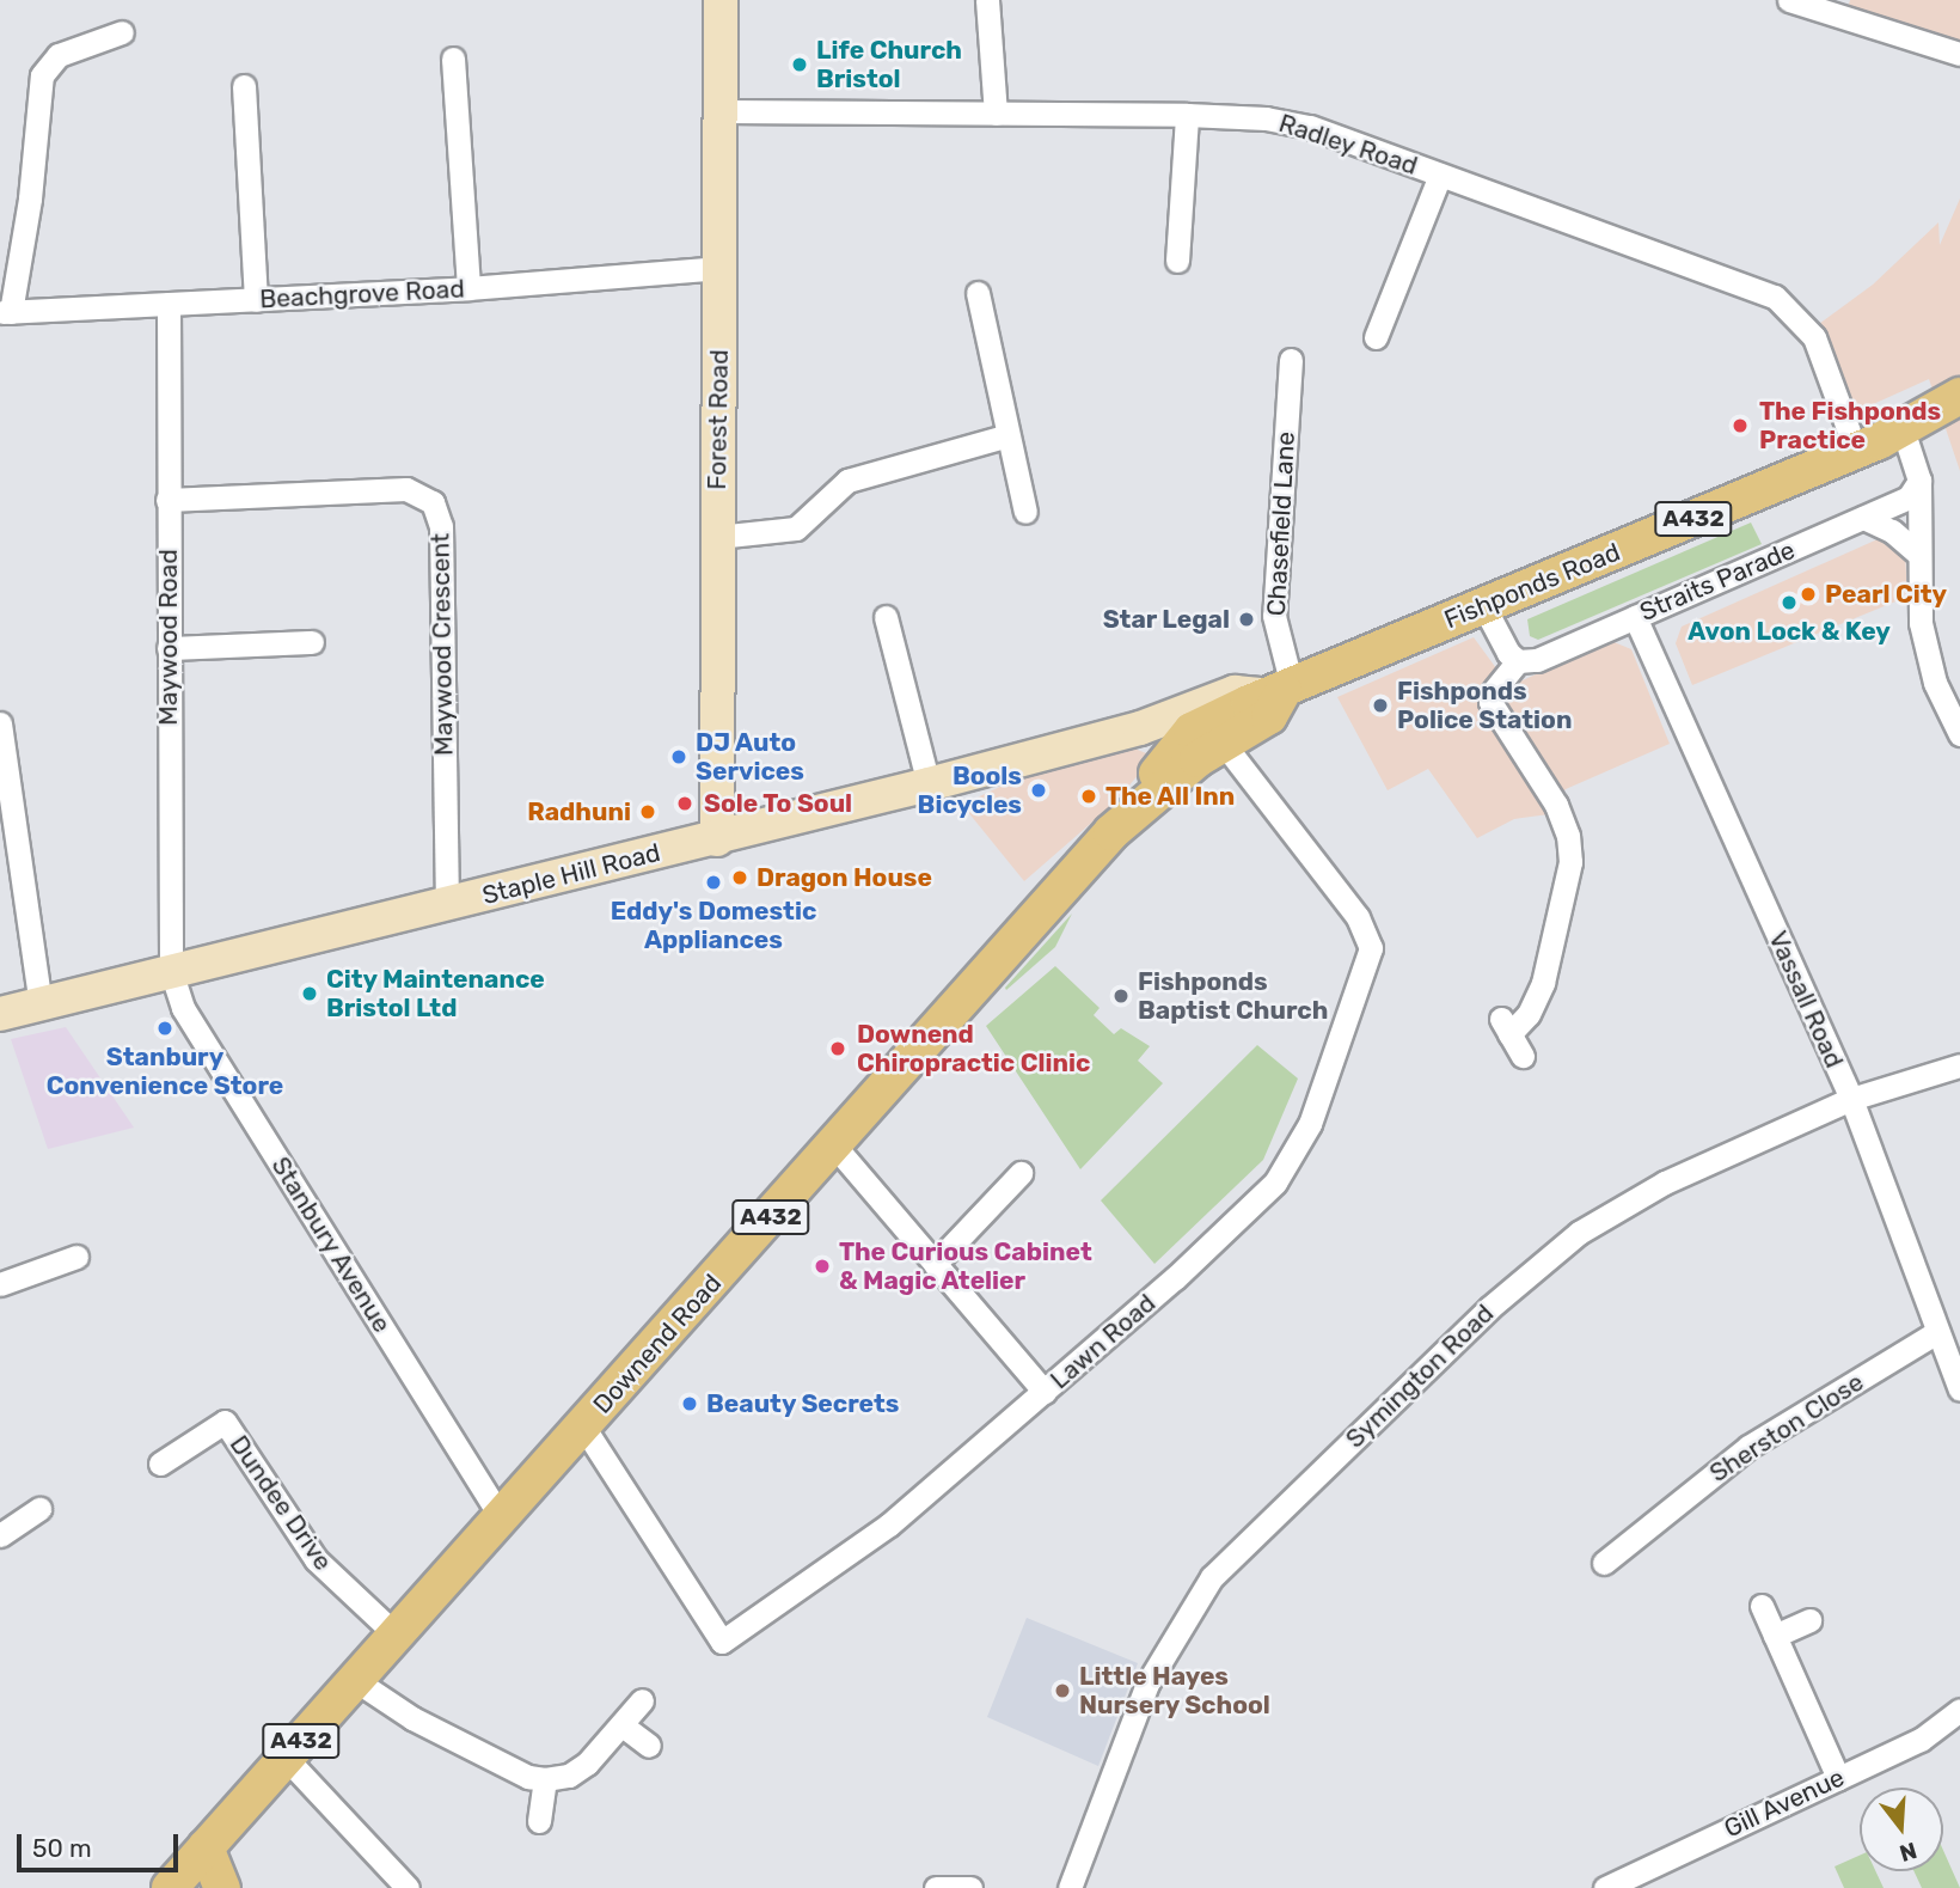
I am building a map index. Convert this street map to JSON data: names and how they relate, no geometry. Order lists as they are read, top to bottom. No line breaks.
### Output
{"streets":{"main road":["Forest Road","A432","Fishponds Road","Staple Hill Road","Downend Road"],"street":["Radley Road","Beachgrove Road","Chasefield Lane","Straits Parade","Maywood Road","Maywood Crescent","Vassall Road","Stanbury Avenue","Lawn Road","Symington Road","Sherston Close","Dundee Drive","Gill Avenue"]},"crossings":[["Radley Road","Forest Road"],["Radley Road","Fishponds Road"],["Beachgrove Road","Forest Road"],["Beachgrove Road","Maywood Road"],["Forest Road","Staple Hill Road"],["Chasefield Lane","Fishponds Road"],["Chasefield Lane","Staple Hill Road"],["Straits Parade","Vassall Road"],["Fishponds Road","Staple Hill Road"],["Fishponds Road","Lawn Road"],["Fishponds Road","Downend Road"],["Maywood Road","Maywood Crescent"],["Maywood Road","Staple Hill Road"],["Maywood Road","Stanbury Avenue"],["Maywood Crescent","Staple Hill Road"],["Staple Hill Road","Stanbury Avenue"],["Staple Hill Road","Lawn Road"],["Staple Hill Road","Downend Road"],["Vassall Road","Symington Road"],["Vassall Road","Sherston Close"],["Stanbury Avenue","Downend Road"],["Lawn Road","Downend Road"],["Downend Road","Dundee Drive"]],"places":["Life Church Bristol","The Fishponds Practice","Pearl City","Avon Lock & Key","Star Legal","Fishponds Police Station","DJ Auto Services","Bools Bicycles","The All Inn","Sole To Soul","Radhuni","Dragon House","Eddy's Domestic Appliances","City Maintenance Bristol Ltd","Fishponds Baptist Church","Stanbury Convenience Store","Downend Chiropractic Clinic","The Curious Cabinet & Magic Atelier","Beauty Secrets","Little Hayes Nursery School"],"scale_bar":"50 m","north":"bottom"}
